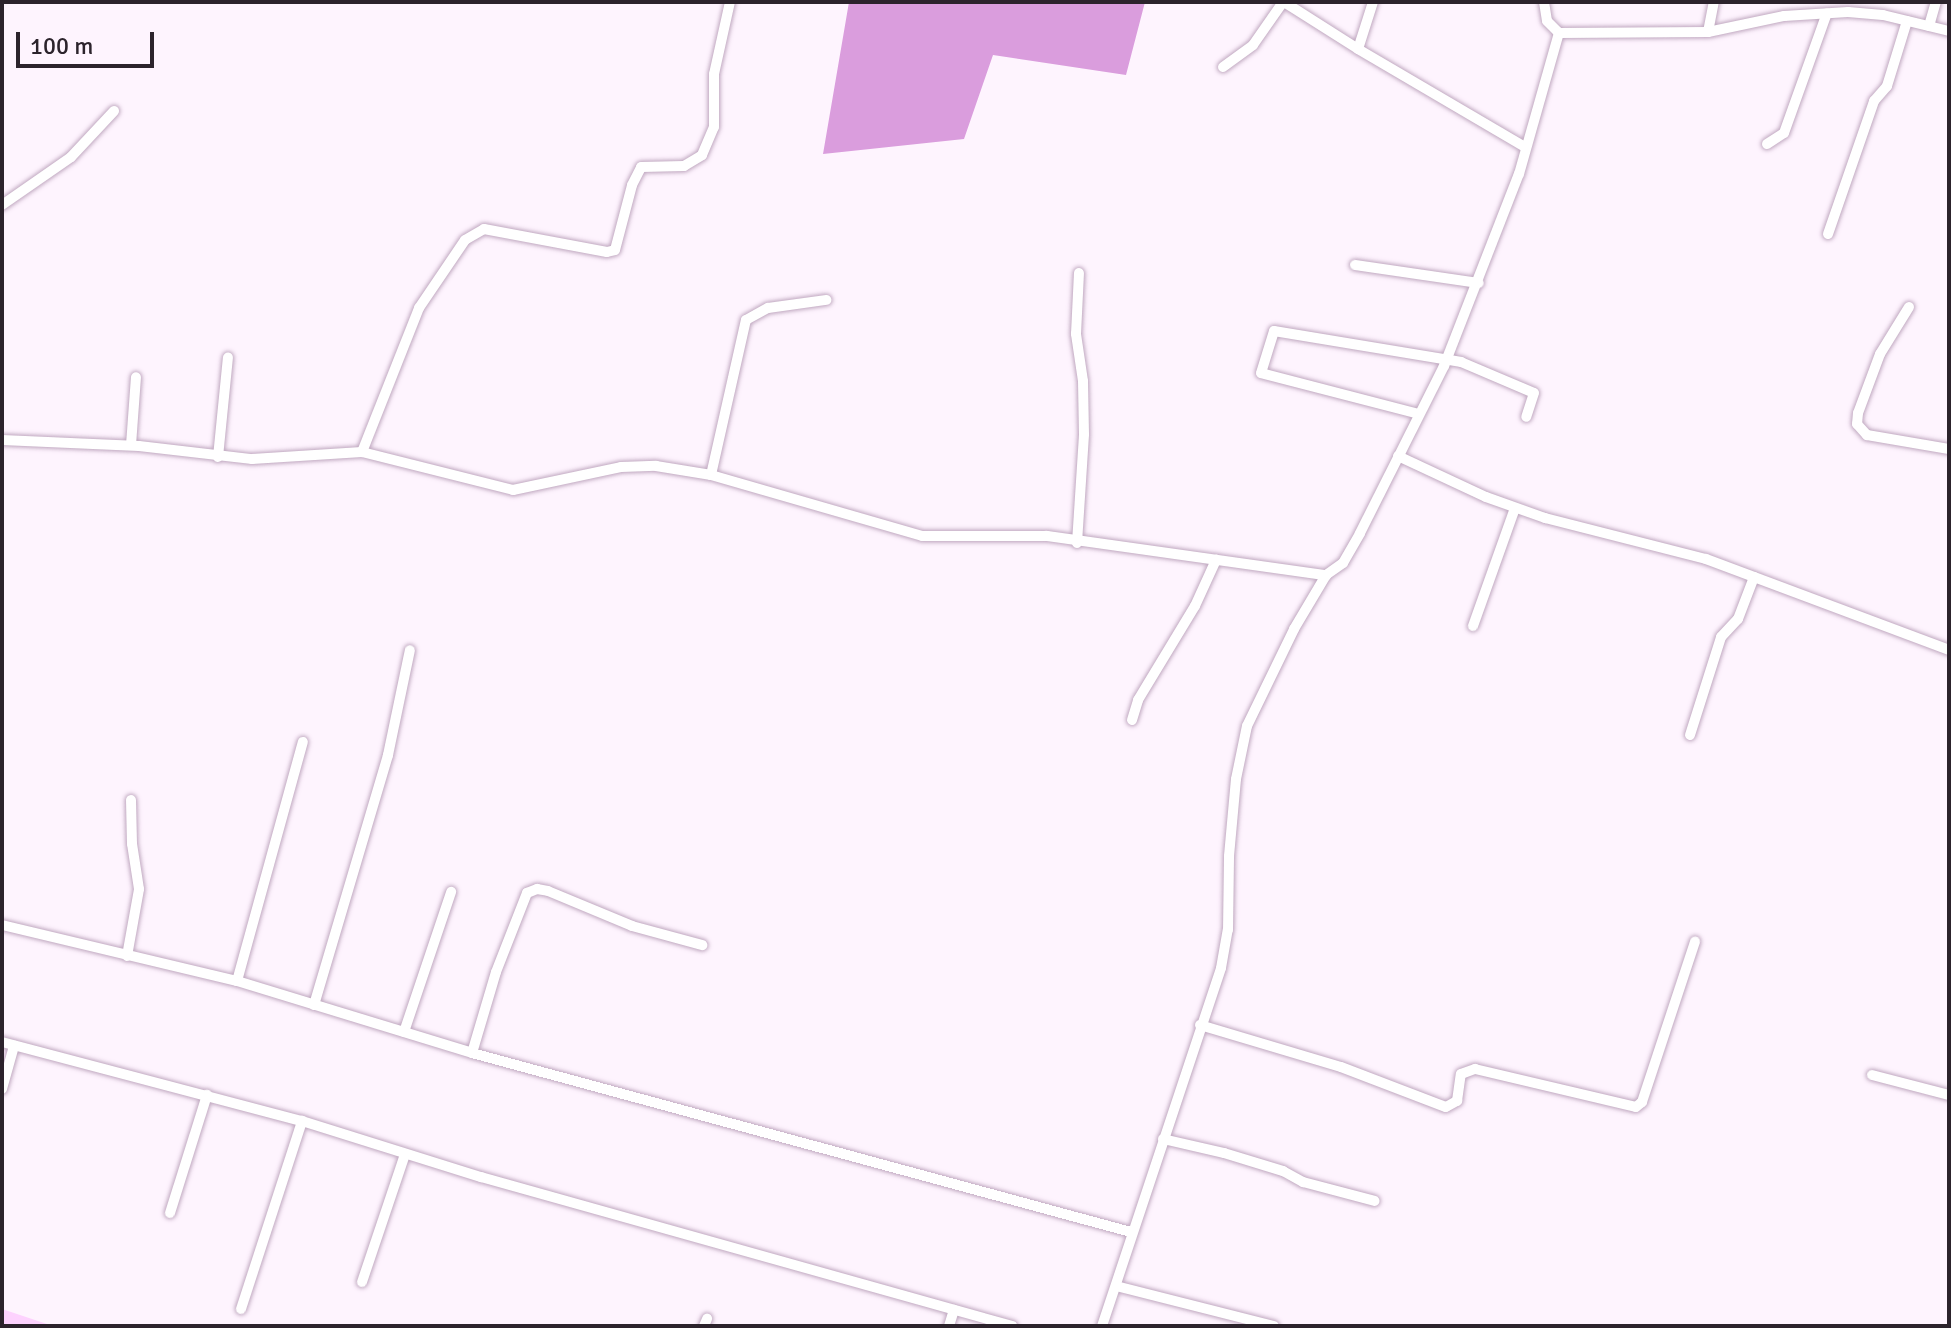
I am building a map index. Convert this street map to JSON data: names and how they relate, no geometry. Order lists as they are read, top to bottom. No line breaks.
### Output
{"scale_bar":"100 m"}
